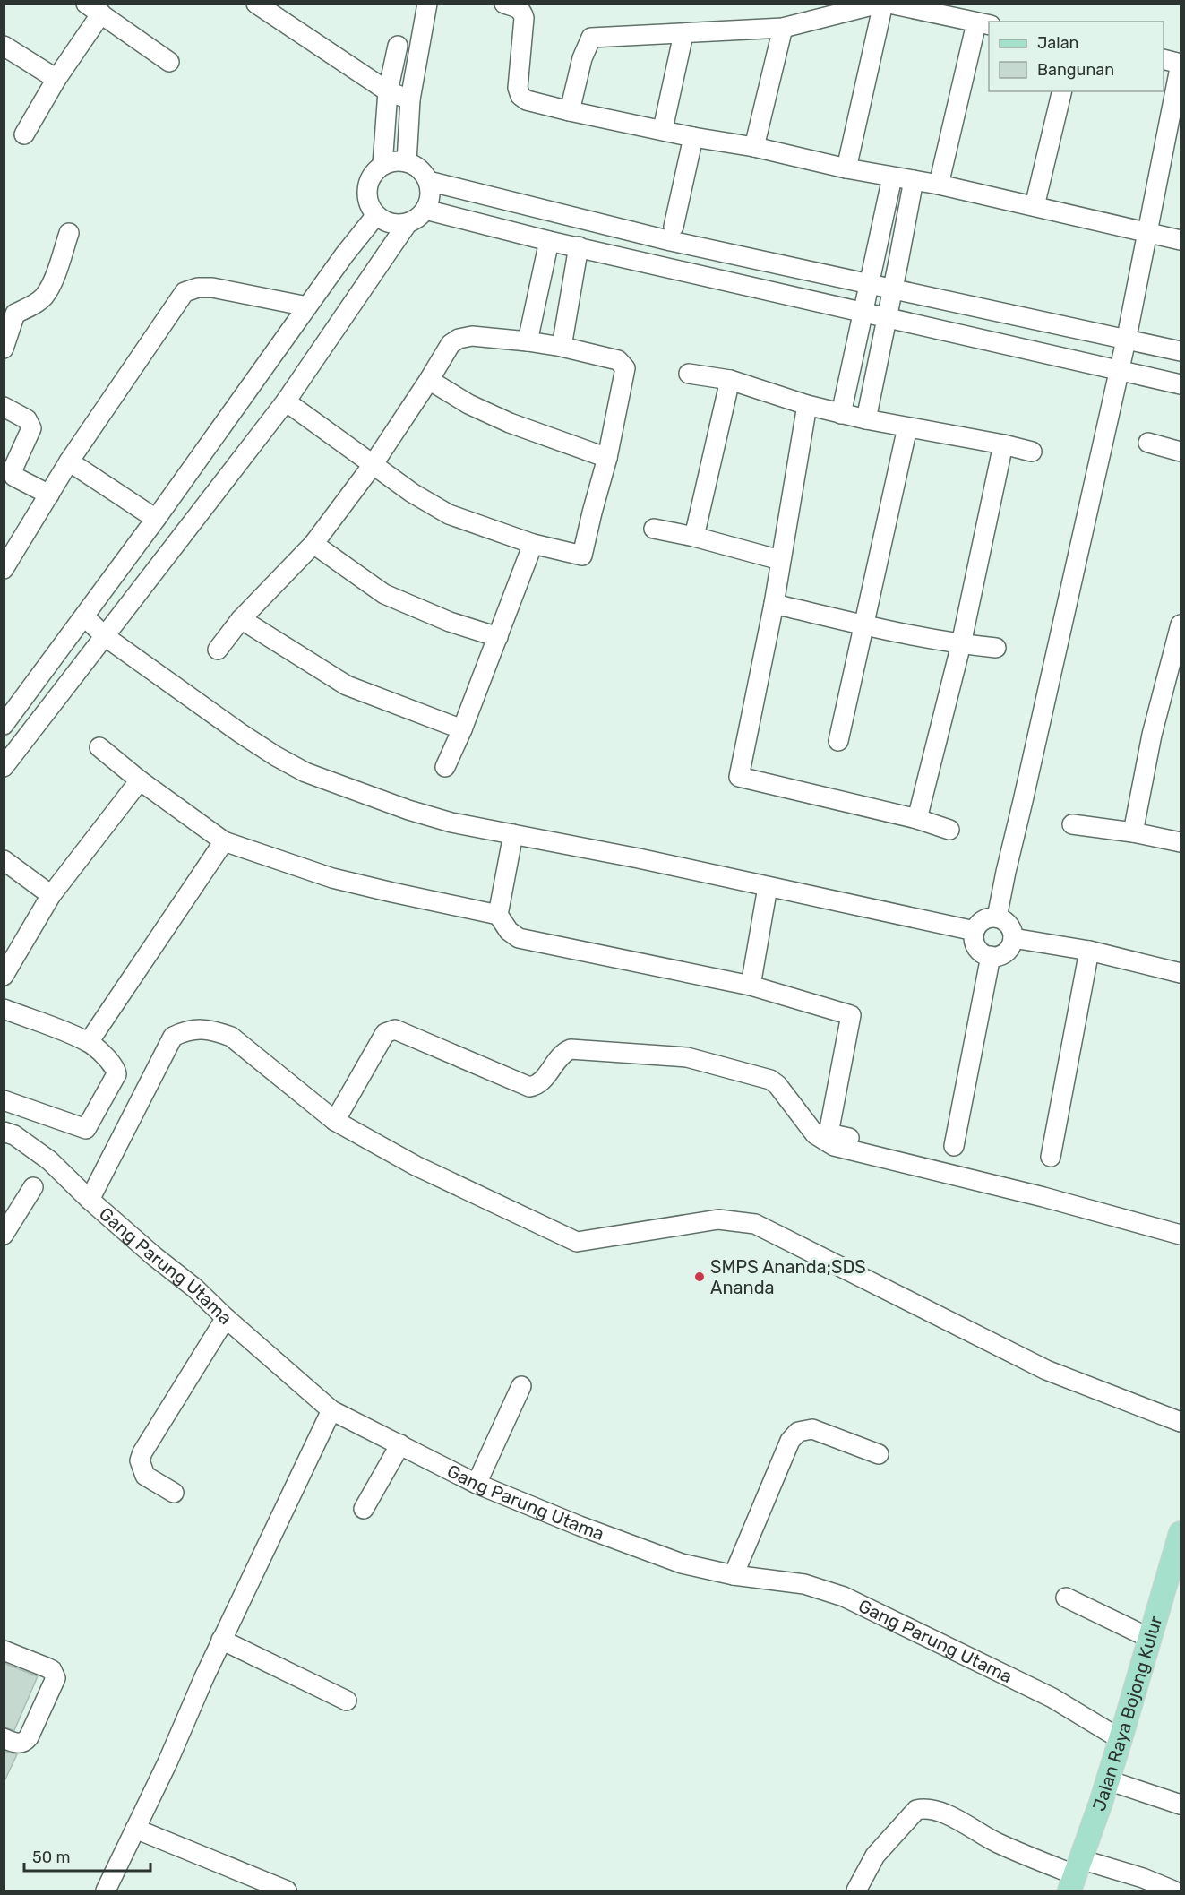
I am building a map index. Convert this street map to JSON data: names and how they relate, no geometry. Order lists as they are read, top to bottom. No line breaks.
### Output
{"streets":{"main road":["Jalan Raya Bojong Kulur"],"street":["Gang Parung Utama"]},"crossings":[["Gang Parung Utama","Jalan Raya Bojong Kulur"]],"places":["SMPS Ananda;SDS Ananda"],"legend":["Jalan","Bangunan"],"scale_bar":"50 m"}
